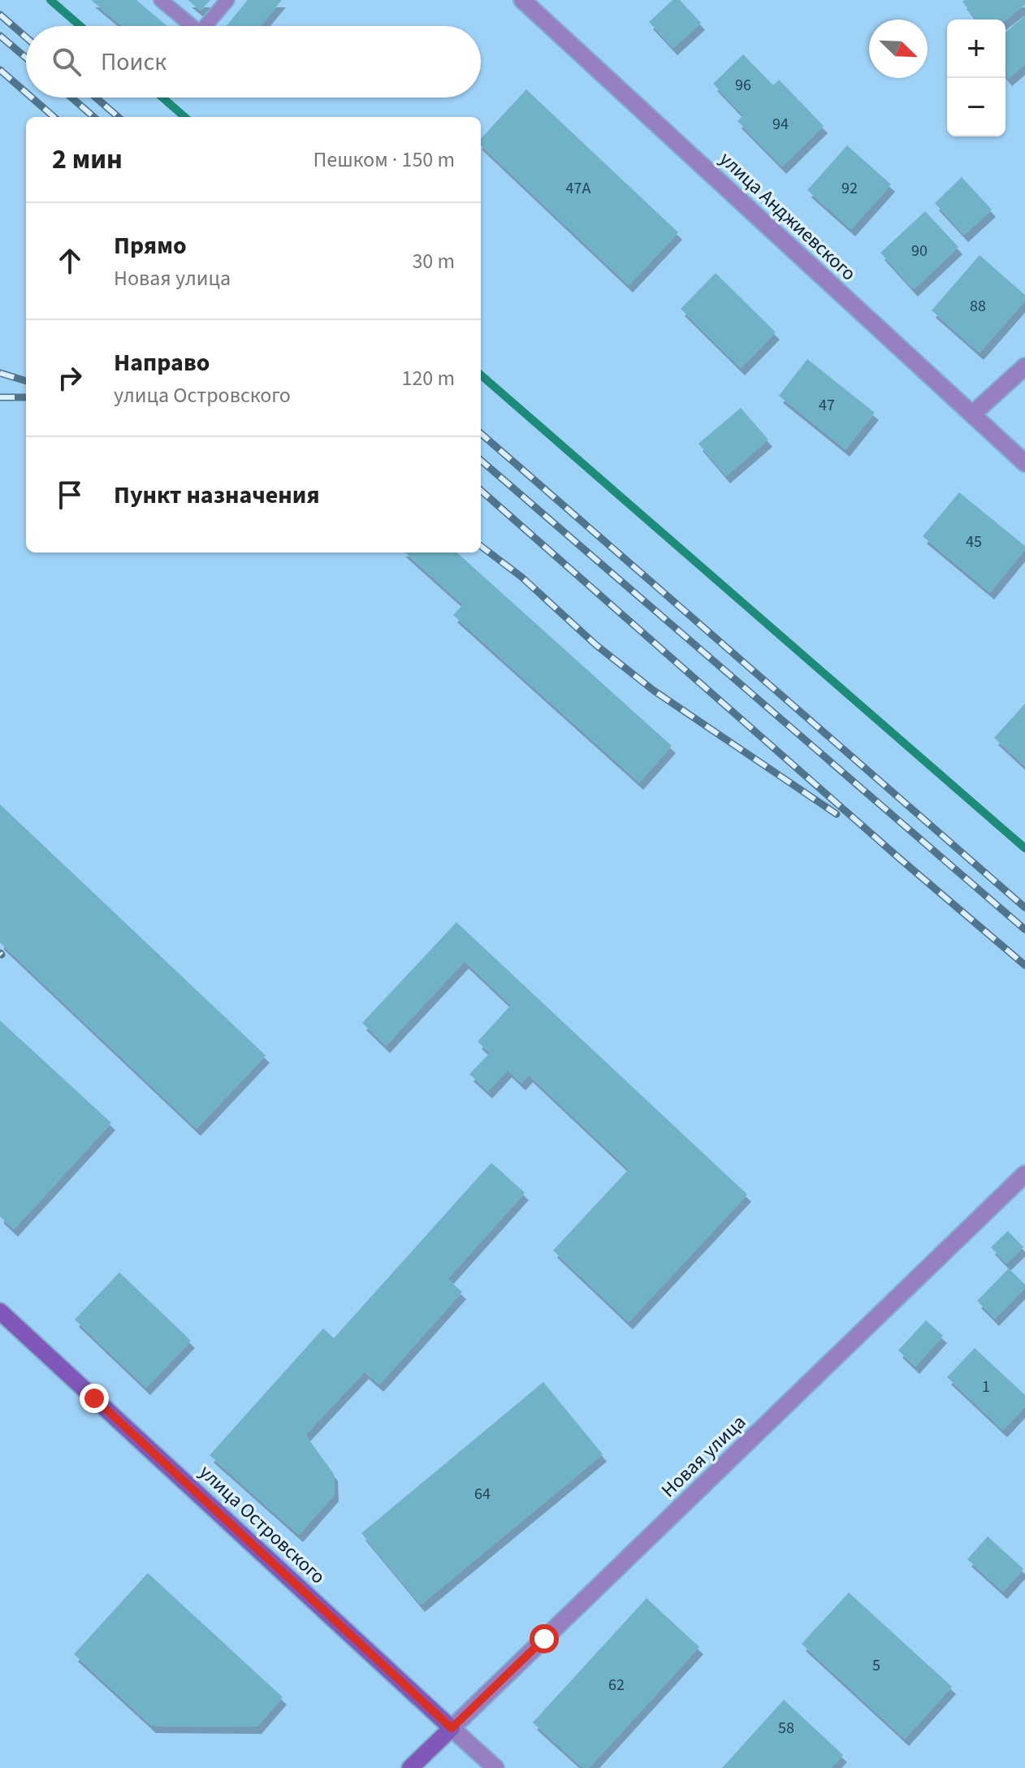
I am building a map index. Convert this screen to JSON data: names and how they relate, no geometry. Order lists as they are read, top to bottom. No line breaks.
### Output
{"streets":{"street":["улица Анджиевского","Новая улица","улица Островского"]},"crossings":[["Новая улица","улица Островского"]],"house_numbers":["96","94","47А","92","90","88","47","45","1","64","5","62","58"],"north":"bottom right","page":{"map_buttons":["+","−"],"search":"Поиск","heading":["2 мин","Пешком · 150 m"],"list":[["Прямо","Новая улица","30 m"],["Направо","улица Островского","120 m"],"Пункт назначения"]}}
